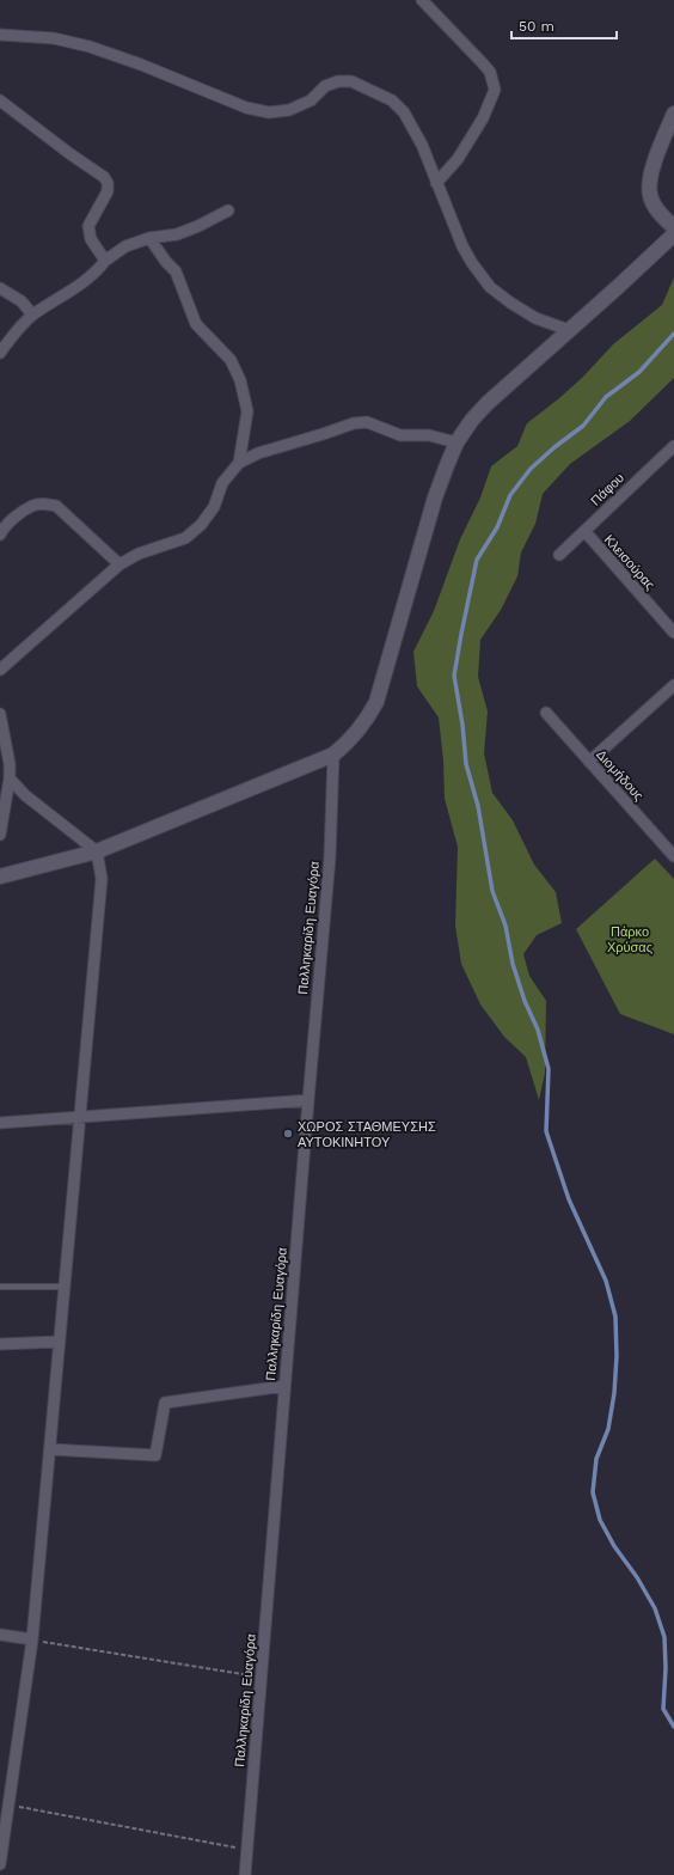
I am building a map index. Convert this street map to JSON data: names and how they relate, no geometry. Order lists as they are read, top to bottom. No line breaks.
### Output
{"streets":{"street":["Πάφου","Κλεισούρας","Διομήδους","Παλληκαρίδη Ευαγόρα"]},"crossings":[["Πάφου","Κλεισούρας"]],"parks":["Πάρκο Χρύσας"],"places":["ΧΩΡΟΣ ΣΤΑΘΜΕΥΣΗΣ ΑΥΤΟΚΙΝΗΤΟΥ"],"scale_bar":"50 m"}
